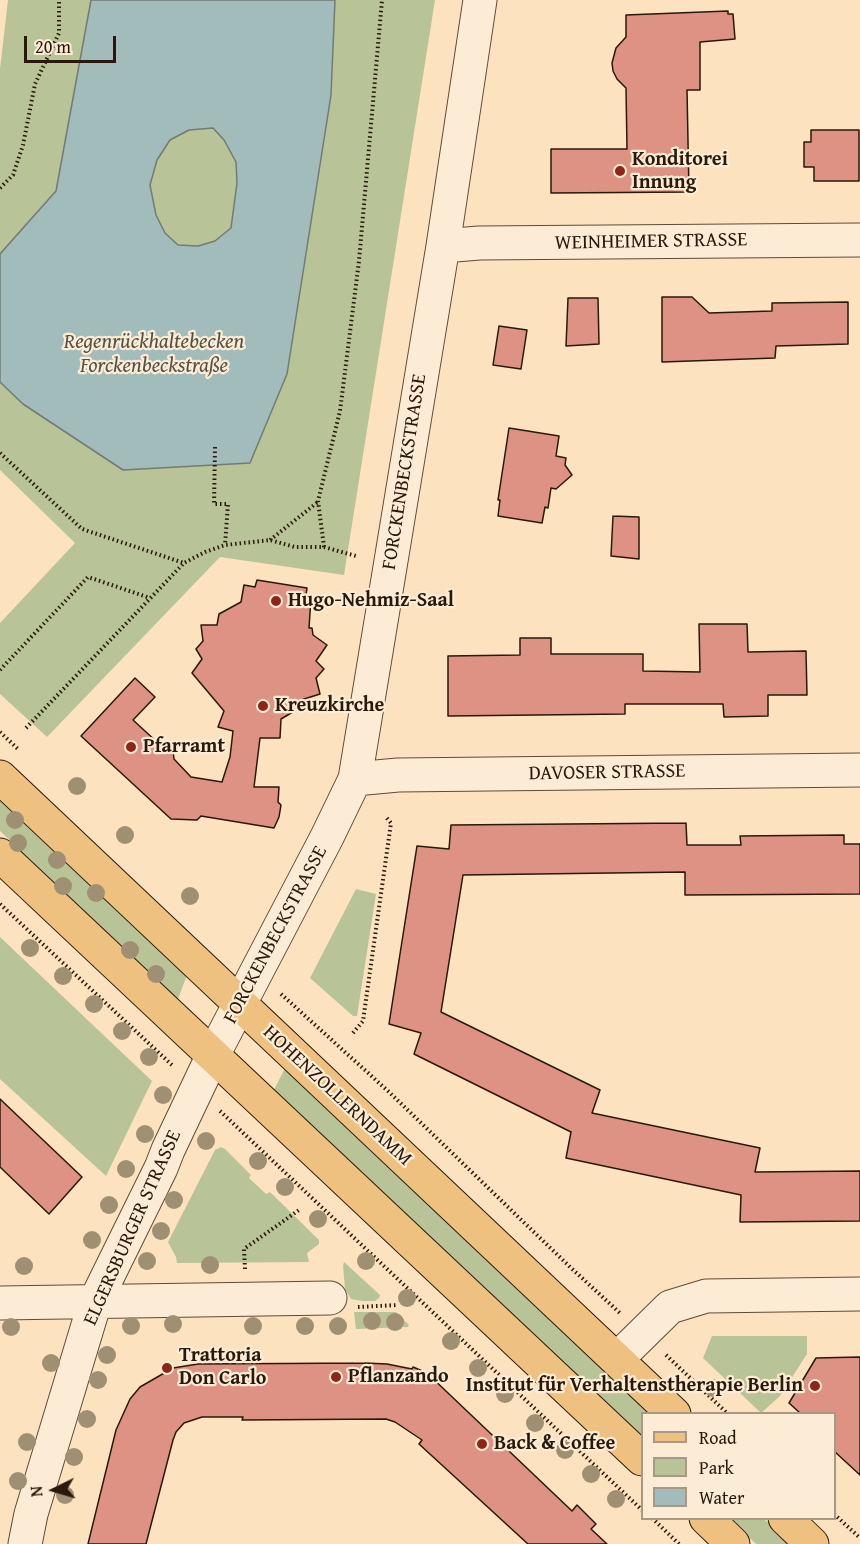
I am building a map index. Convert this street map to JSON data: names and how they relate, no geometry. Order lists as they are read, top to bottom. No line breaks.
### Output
{"streets":{"main road":["HOHENZOLLERNDAMM"],"street":["WEINHEIMER STRASSE","FORCKENBECKSTRASSE","DAVOSER STRASSE","ELGERSBURGER STRASSE"]},"crossings":[["WEINHEIMER STRASSE","FORCKENBECKSTRASSE"],["FORCKENBECKSTRASSE","DAVOSER STRASSE"],["FORCKENBECKSTRASSE","HOHENZOLLERNDAMM"],["FORCKENBECKSTRASSE","ELGERSBURGER STRASSE"]],"water":["Regenrückhaltebecken Forckenbeckstraße"],"places":["Konditorei Innung","Hugo-Nehmiz-Saal","Kreuzkirche","Pfarramt","Trattoria Don Carlo","Pflanzando","Institut für Verhaltenstherapie Berlin","Back & Coffee"],"legend":["Road","Park","Water"],"scale_bar":"20 m","north":"left"}
